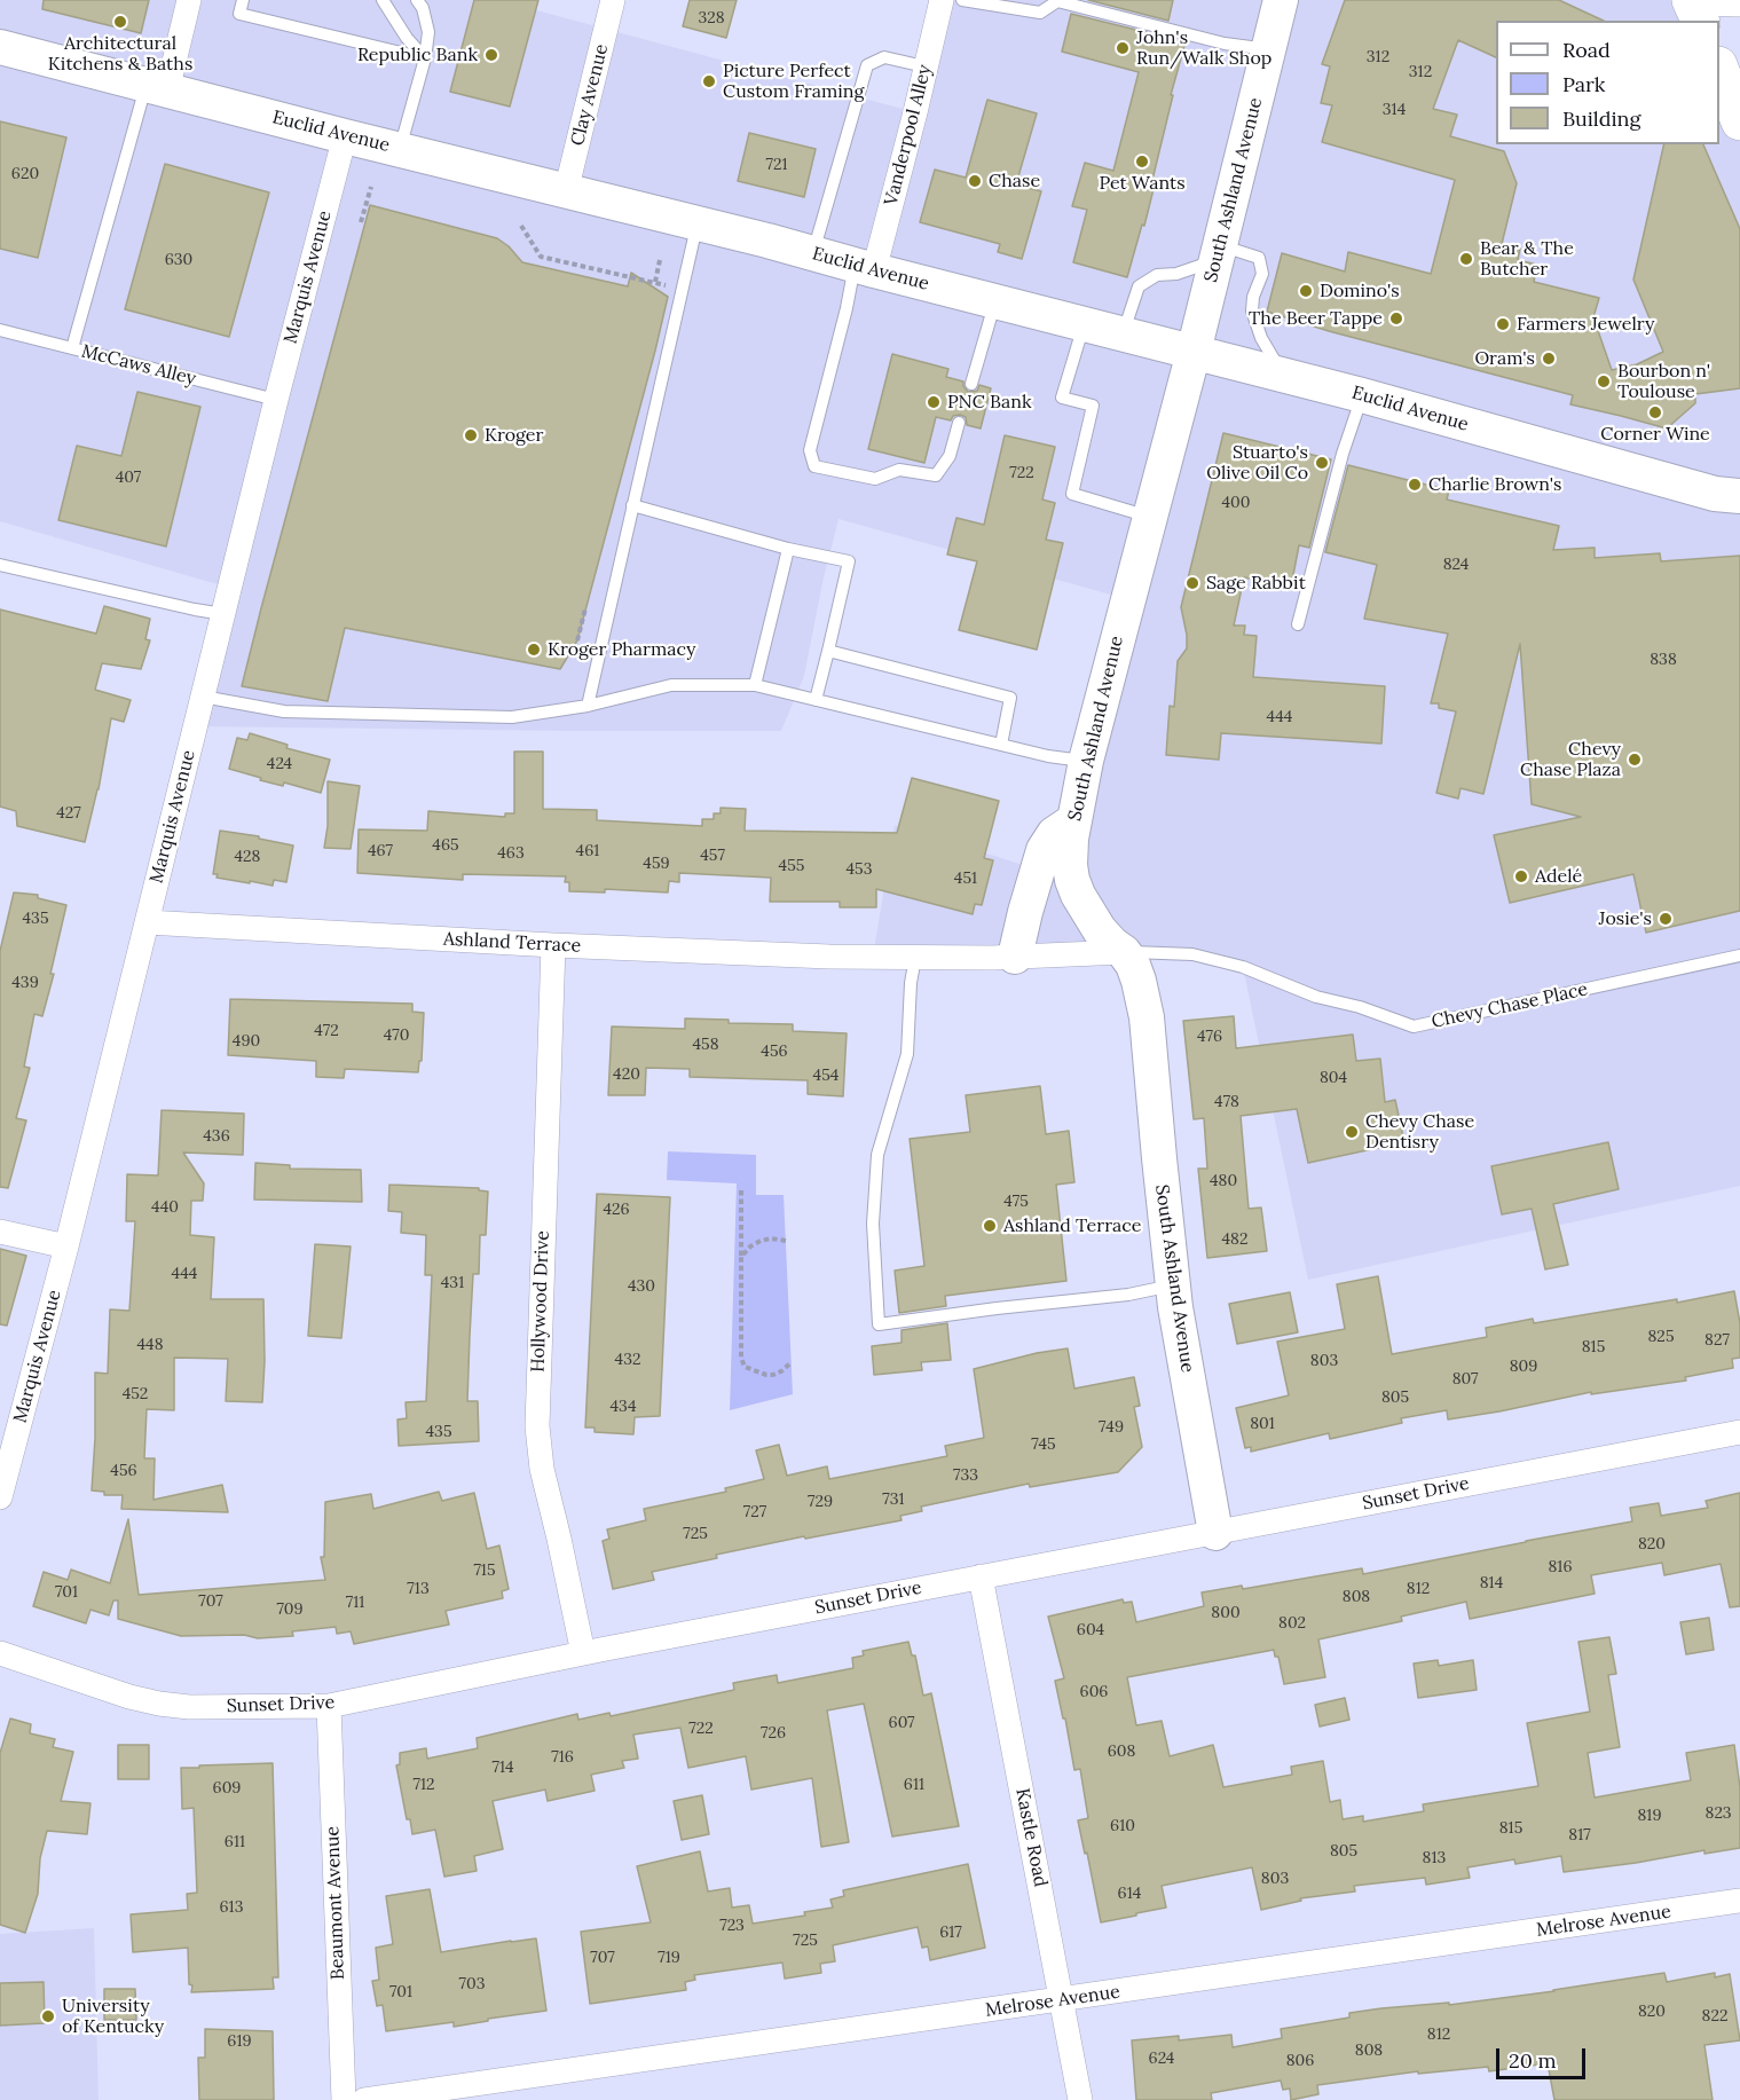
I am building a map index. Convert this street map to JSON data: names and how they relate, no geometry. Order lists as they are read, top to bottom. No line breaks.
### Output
{"streets":{"main road":["Euclid Avenue","South Ashland Avenue"],"street":["Clay Avenue","Vanderpool Alley","Marquis Avenue","Ashland Terrace","Hollywood Drive","Sunset Drive","Kastle Road","Beaumont Avenue","Melrose Avenue"],"lane":["McCaws Alley","Chevy Chase Place"]},"crossings":[["Clay Avenue","Euclid Avenue"],["Euclid Avenue","Vanderpool Alley"],["Euclid Avenue","South Ashland Avenue"],["Euclid Avenue","Marquis Avenue"],["South Ashland Avenue","Ashland Terrace"],["South Ashland Avenue","Chevy Chase Place"],["South Ashland Avenue","Sunset Drive"],["Marquis Avenue","McCaws Alley"],["Marquis Avenue","Ashland Terrace"],["Ashland Terrace","Chevy Chase Place"],["Ashland Terrace","Hollywood Drive"],["Hollywood Drive","Sunset Drive"],["Sunset Drive","Kastle Road"],["Sunset Drive","Beaumont Avenue"],["Kastle Road","Melrose Avenue"]],"places":["Architectural Kitchens & Baths","John's Run/Walk Shop","Republic Bank","Picture Perfect Custom Framing","Pet Wants","Chase","Bear & The Butcher","Domino's","The Beer Tappe","Farmers Jewelry","Oram's","Bourbon n' Toulouse","PNC Bank","Corner Wine","Kroger","Stuarto's Olive Oil Co","Charlie Brown's","Sage Rabbit","Kroger Pharmacy","Chevy Chase Plaza","Adelé","Josie's","Chevy Chase Dentisry","Ashland Terrace","University of Kentucky"],"house_numbers":["328","312","312","314","721","620","630","722","407","400","824","838","444","424","427","465","467","461","463","457","428","459","455","453","451","435","439","472","470","476","490","458","456","420","454","804","478","436","480","475","440","426","482","444","431","430","825","827","448","815","432","803","809","807","452","805","434","801","749","435","745","456","733","731","729","727","725","820","816","715","814","713","812","701","808","707","711","709","800","802","604","606","607","722","726","608","716","714","712","611","609","823","819","610","815","817","611","805","813","803","614","613","723","617","725","707","719","703","701","820","822","812","619","808","624","806"],"legend":["Road","Park","Building"],"scale_bar":"20 m"}
